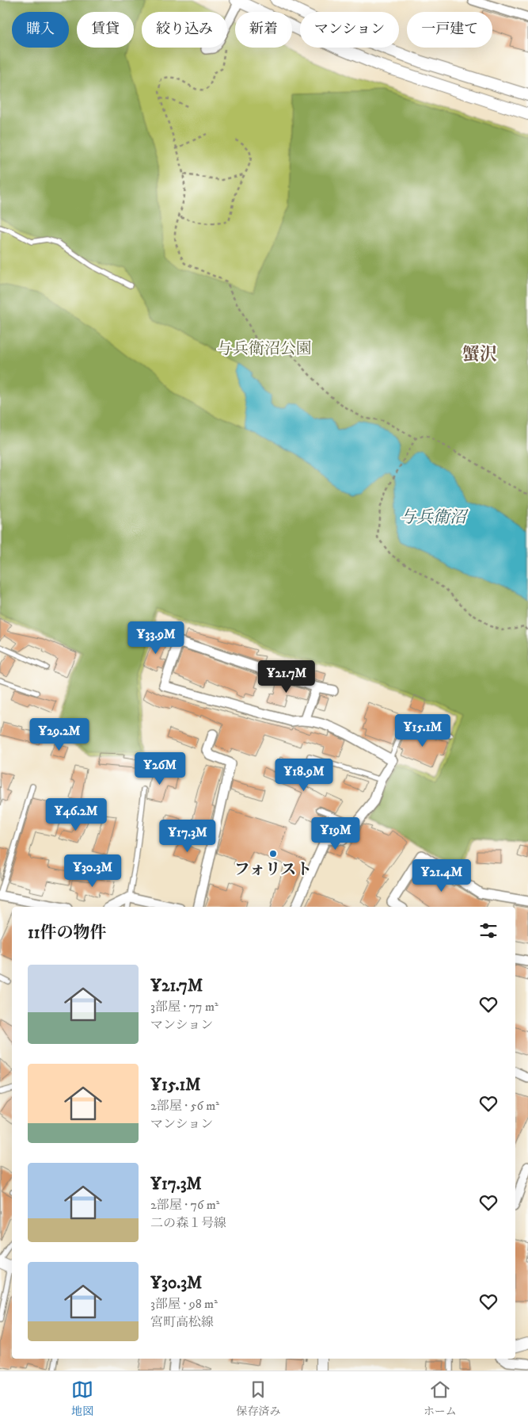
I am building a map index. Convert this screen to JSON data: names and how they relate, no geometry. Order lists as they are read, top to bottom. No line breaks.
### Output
{"districts":["蟹沢"],"water":["与兵衛沼"],"parks":["与兵衛沼公園"],"places":["フォリスト"],"page":{"chip":["購入","賃貸","絞り込み","新着","マンション","一戸建て"],"price":["¥33.9M","¥21.7M","¥15.1M","¥29.2M","¥26M","¥18.9M","¥46.2M","¥19M","¥17.3M","¥30.3M","¥21.4M"],"heading":"11件の物件","list":[{"name":"¥21.7M","note":"3部屋 · 77 m² · マンション"},{"name":"¥15.1M","note":"2部屋 · 56 m² · マンション"},{"name":"¥17.3M","note":"2部屋 · 76 m² · 二の森１号線"},{"name":"¥30.3M","note":"3部屋 · 98 m² · 宮町高松線"}],"tabs":["地図","保存済み","ホーム"]}}
